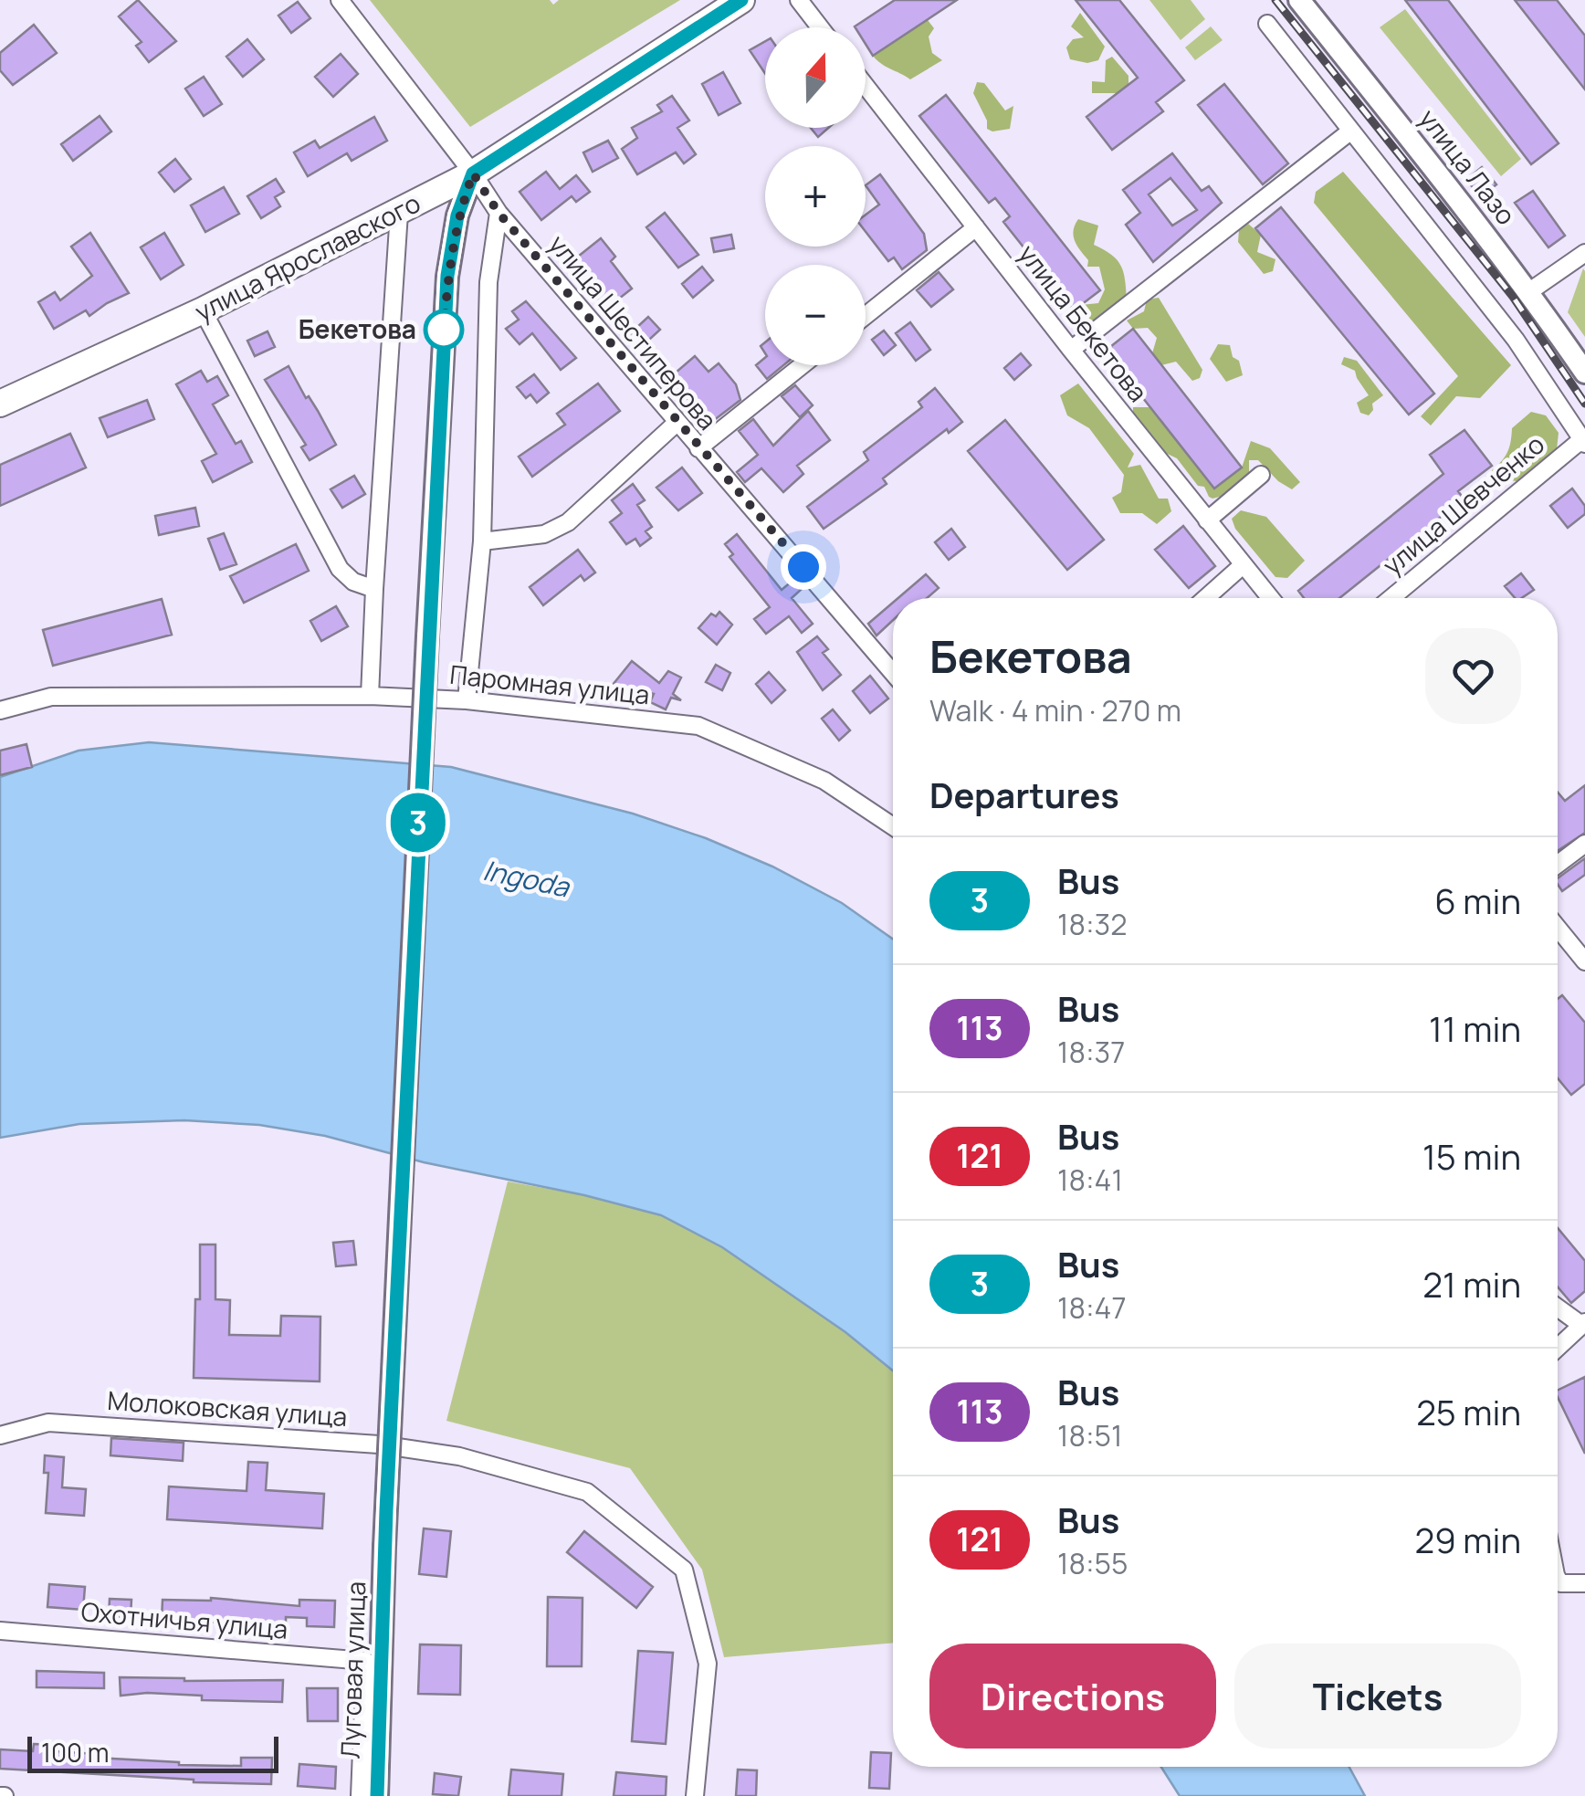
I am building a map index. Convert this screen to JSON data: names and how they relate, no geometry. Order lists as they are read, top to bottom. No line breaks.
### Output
{"streets":{"main road":["улица Ярославского"],"street":["улица Лазо","улица Бекетова","улица Шестиперова","улица Шевченко","Паромная улица","Молоковская улица","Охотничья улица","Луговая улица"]},"crossings":[["улица Ярославского","улица Шестиперова"],["улица Ярославского","Луговая улица"],["улица Шестиперова","Луговая улица"]],"water":["Ingoda"],"places":["Бекетова"],"lines":["bus line 3"],"scale_bar":"100 m","north":"top","page":{"on_map":"3","map_buttons":["+","−"],"heading":[["Бекетова","Walk · 4 min · 270 m"],"Departures"],"list":[{"mark":"3","name":"Bus","note":"18:32","value":"6 min"},{"mark":"113","name":"Bus","note":"18:37","value":"11 min"},{"mark":"121","name":"Bus","note":"18:41","value":"15 min"},{"mark":"3","name":"Bus","note":"18:47","value":"21 min"},{"mark":"113","name":"Bus","note":"18:51","value":"25 min"},{"mark":"121","name":"Bus","note":"18:55","value":"29 min"}],"buttons":["Directions","Tickets"],"scale":"100 m"}}
